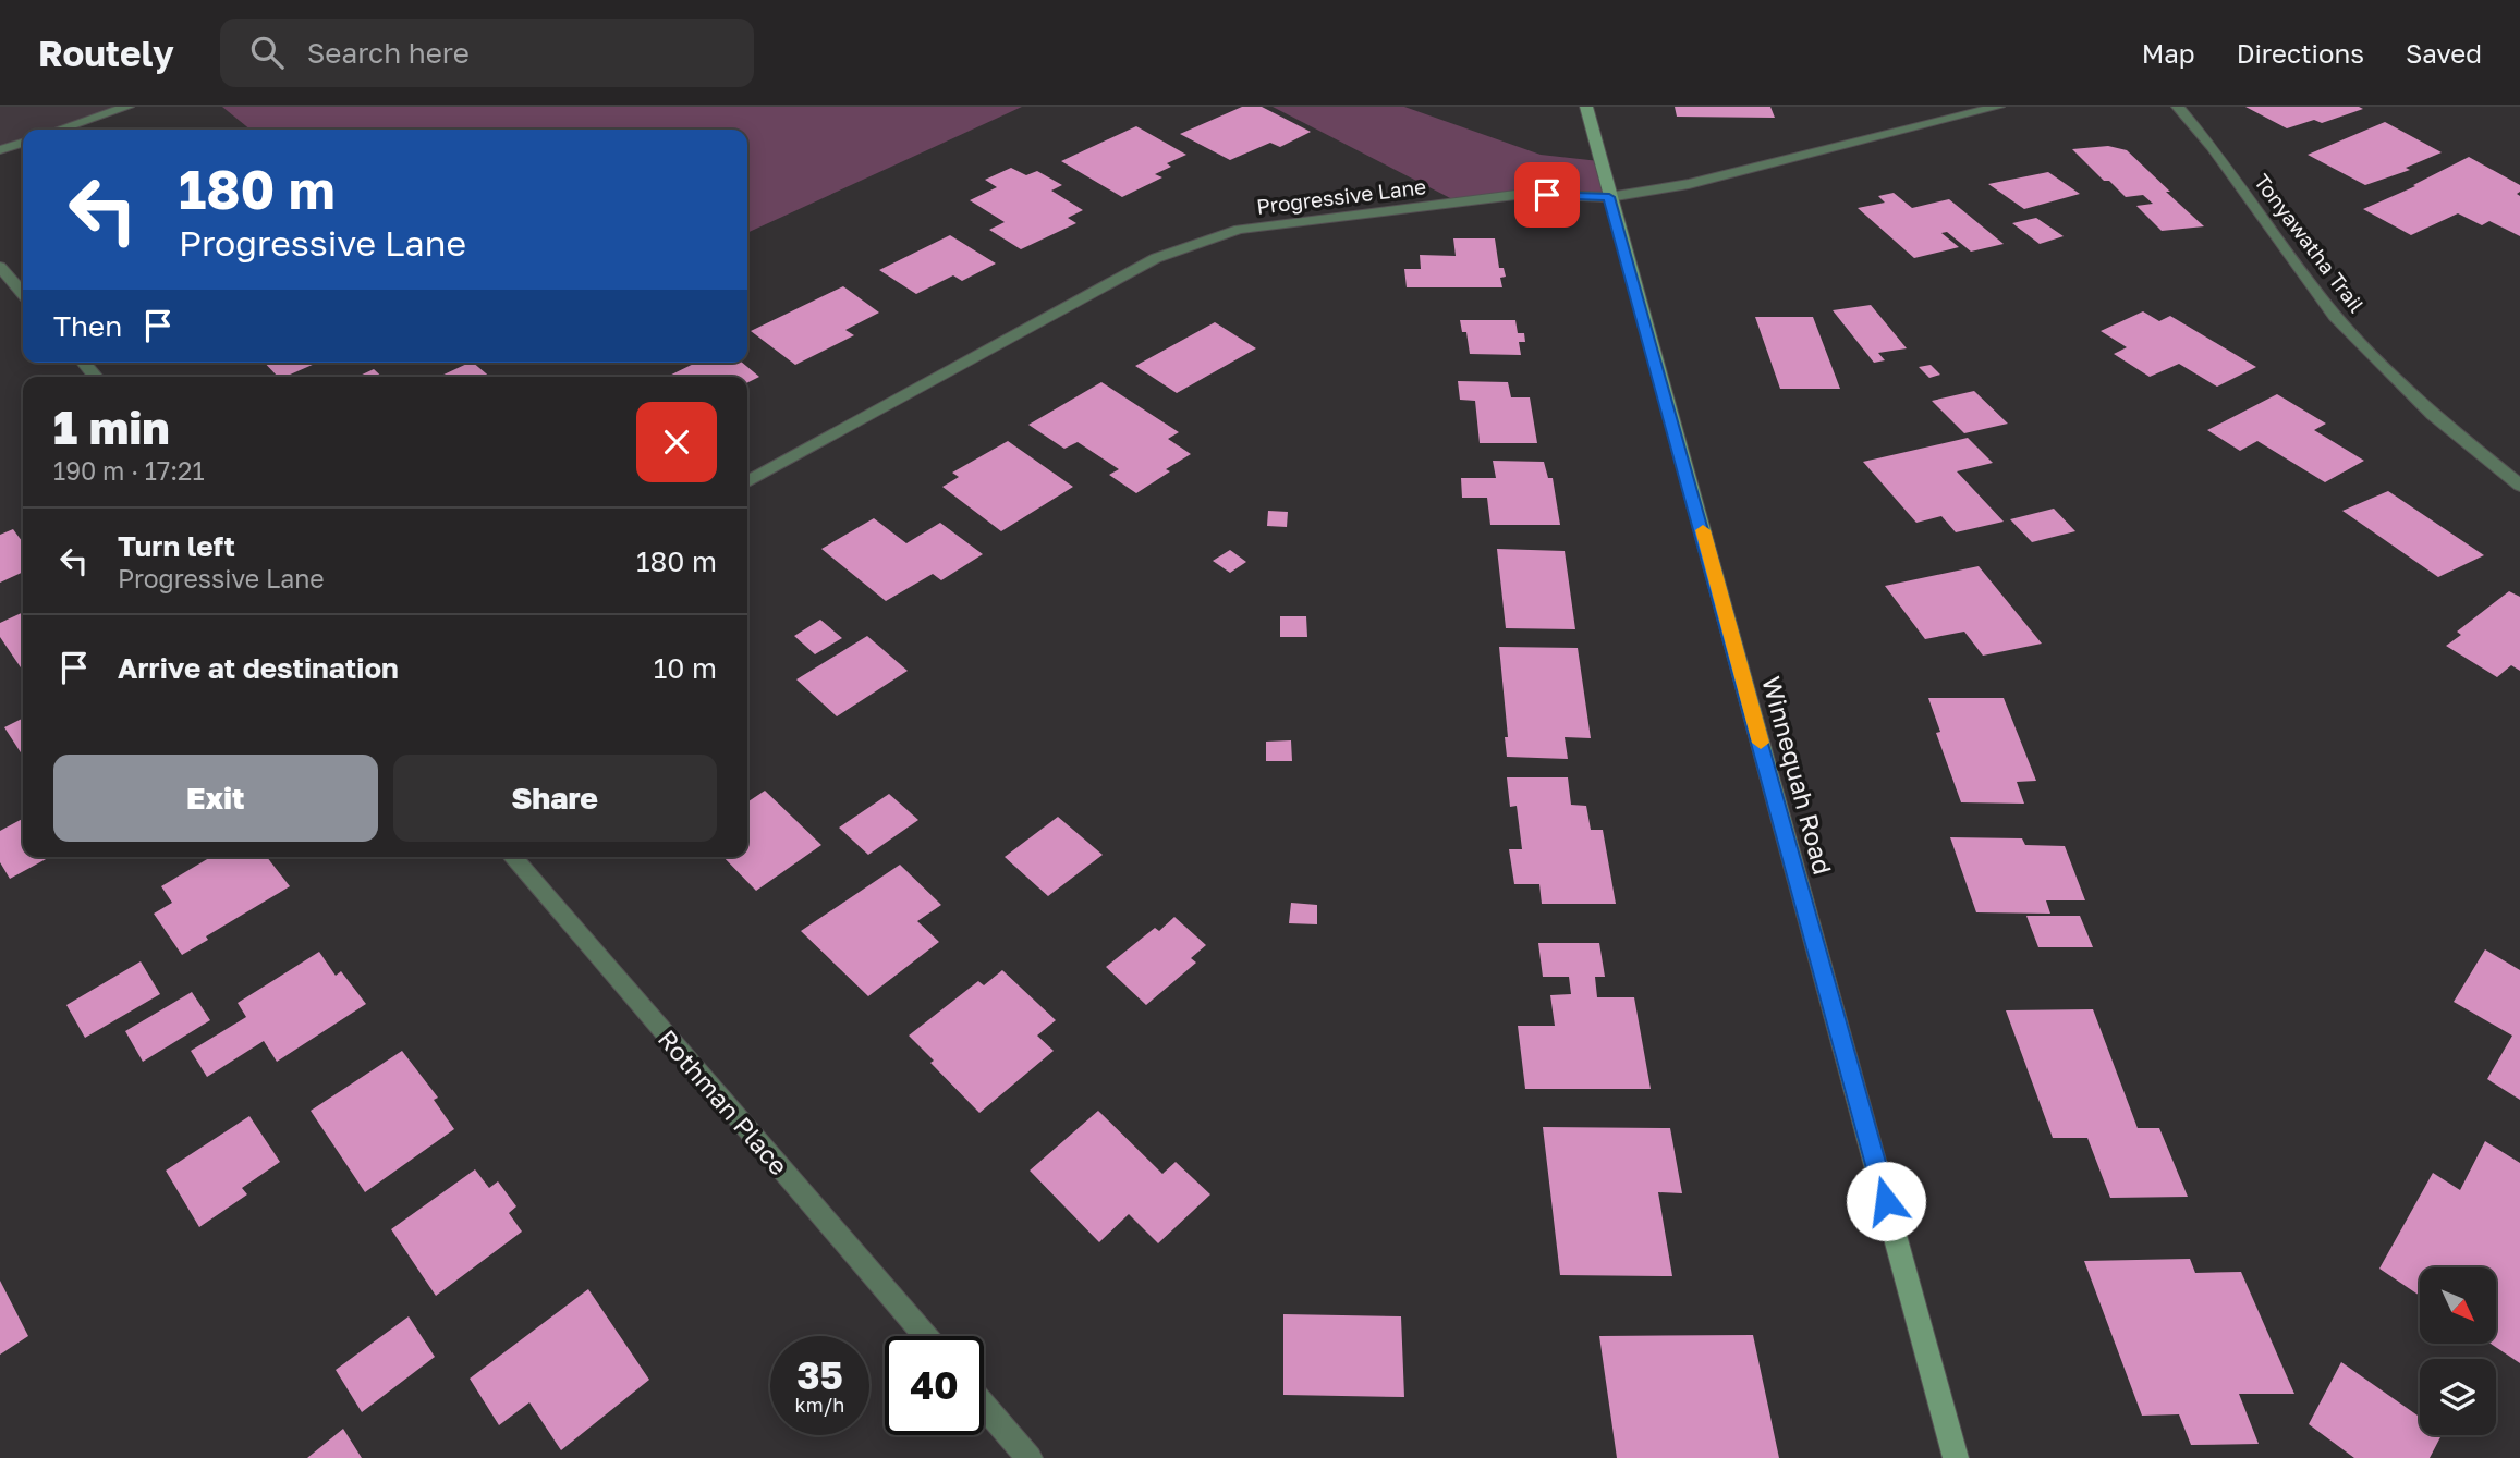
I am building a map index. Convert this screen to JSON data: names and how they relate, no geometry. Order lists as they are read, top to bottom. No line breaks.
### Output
{"streets":{"street":["Progressive Lane","Tonyawatha Trail","Winnequah Road","Rothman Place"]},"crossings":[["Progressive Lane","Winnequah Road"]],"north":"bottom right","page":{"header":"Routely","search":"Search here","nav":["Map","Directions","Saved"],"turn":["180 m","Progressive Lane"],"then":"Then","heading":["1 min","190 m · 17:21"],"list":[{"name":"Turn left","note":"Progressive Lane","value":"180 m"},{"name":"Arrive at destination","value":"10 m"}],"buttons":["Exit","Share"],"speed":"35 km/h","limit":"40"}}
